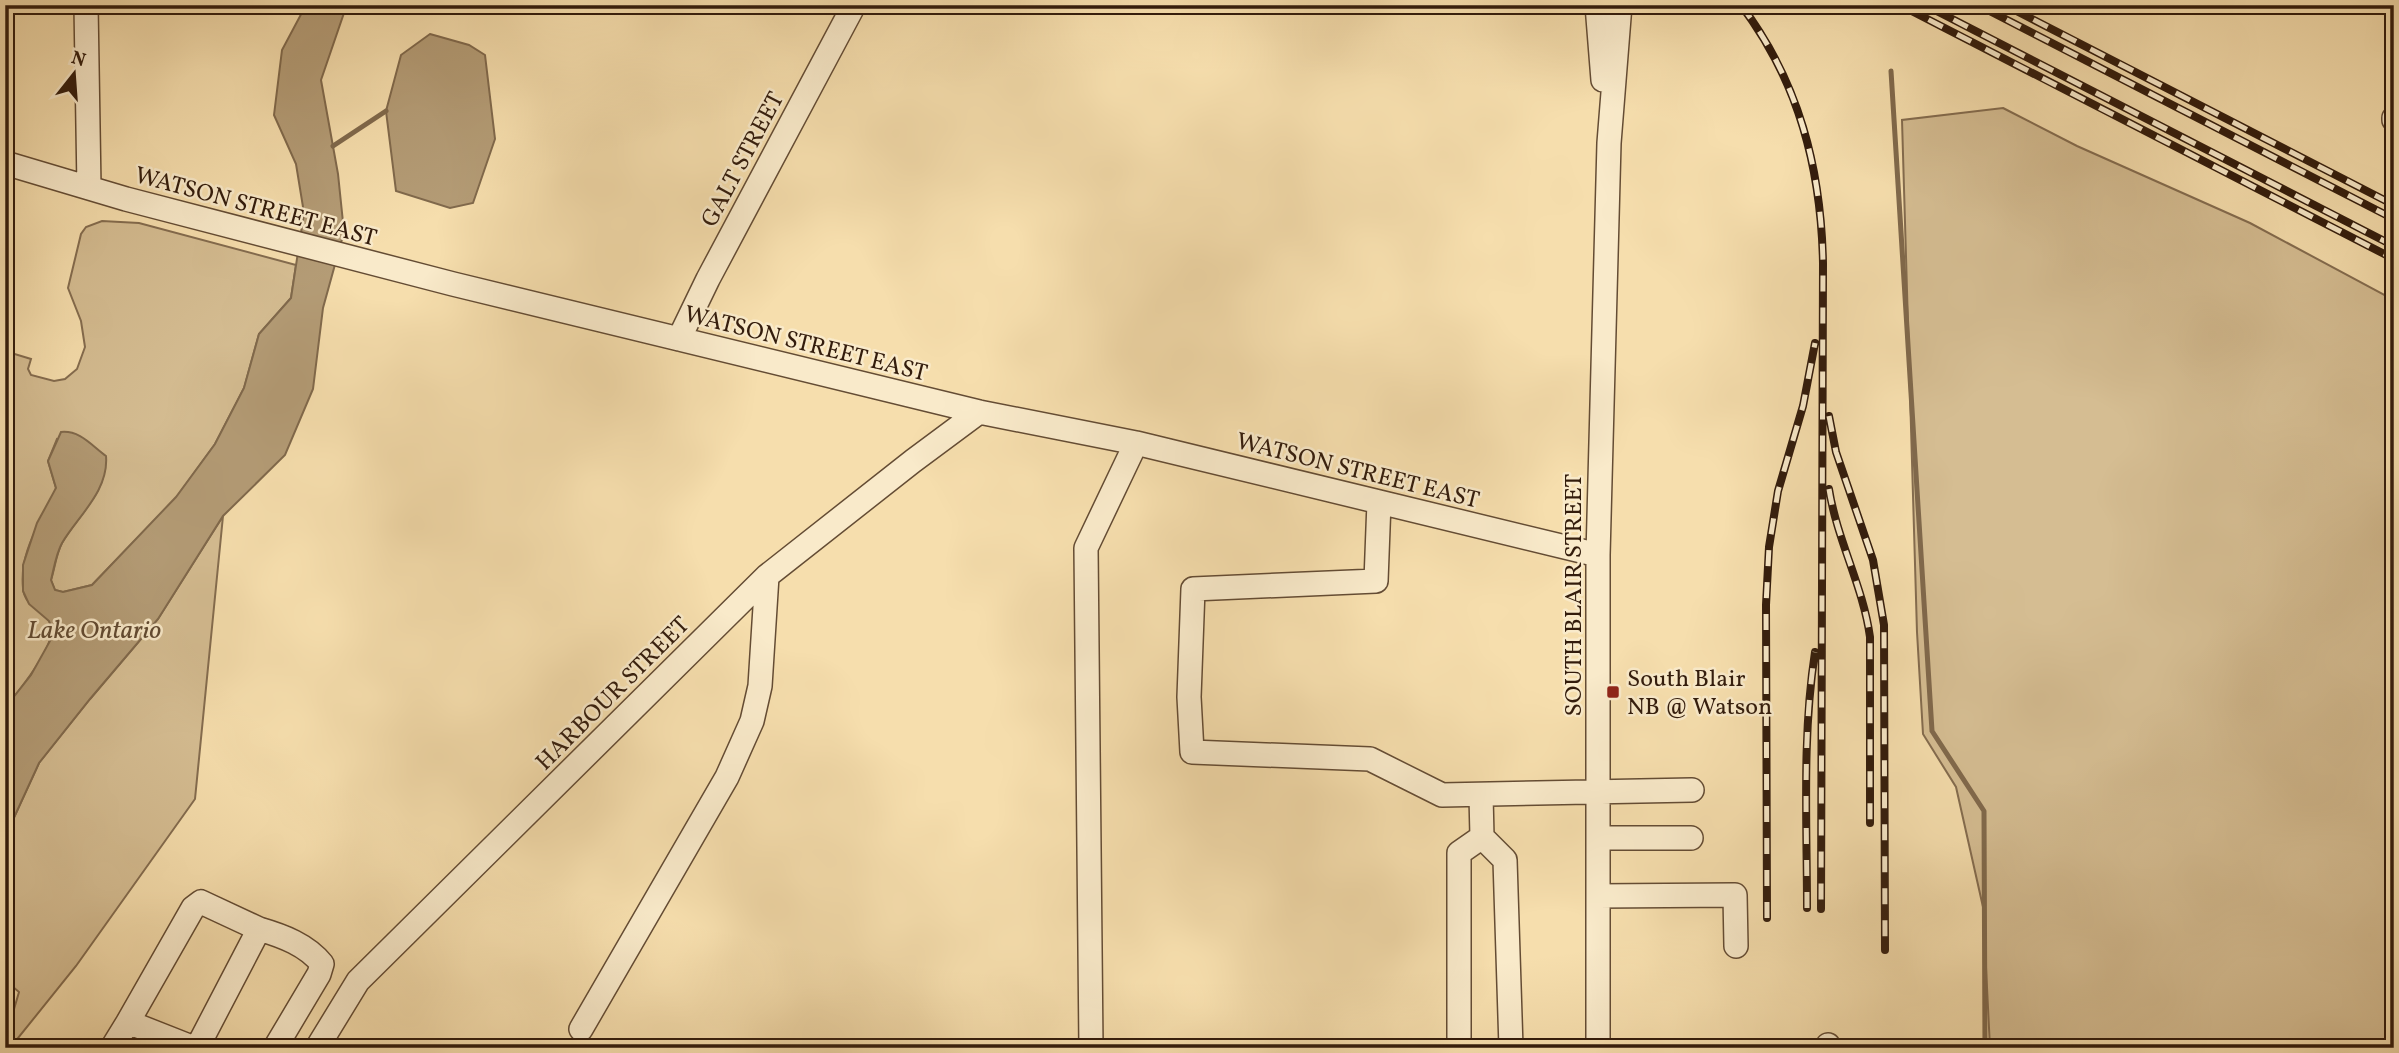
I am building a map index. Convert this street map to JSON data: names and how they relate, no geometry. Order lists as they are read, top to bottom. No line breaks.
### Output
{"streets":{"street":["GALT STREET","WATSON STREET EAST","SOUTH BLAIR STREET","HARBOUR STREET"]},"crossings":[["GALT STREET","WATSON STREET EAST"],["WATSON STREET EAST","SOUTH BLAIR STREET"],["WATSON STREET EAST","HARBOUR STREET"]],"water":["Lake Ontario"],"places":{"transit":["South Blair NB @ Watson"]},"north":"top"}
